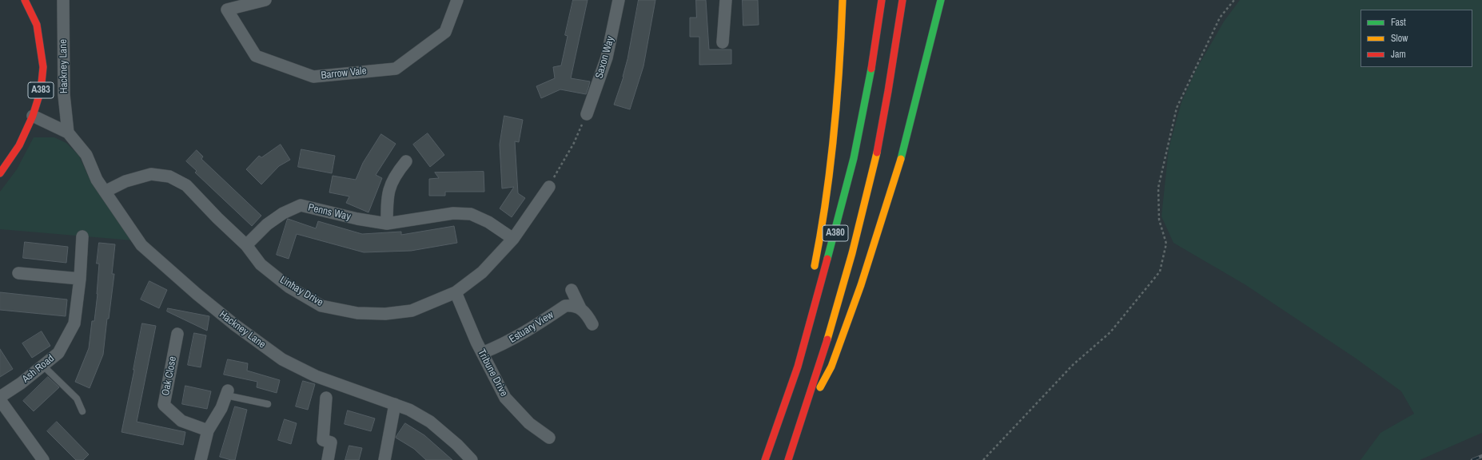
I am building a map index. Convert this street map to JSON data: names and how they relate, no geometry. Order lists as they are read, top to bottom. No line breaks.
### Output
{"streets":{"main road":["A383","A380"],"street":["Saxon Way","Hackney Lane","Barrow Vale","Penns Way","Linhay Drive","Estuary View","Ash Road","Tribune Drive","Oak Close"]},"crossings":[["Hackney Lane","A383"],["Hackney Lane","Linhay Drive"],["Penns Way","Linhay Drive"],["Linhay Drive","Tribune Drive"],["Estuary View","Tribune Drive"]],"legend":["Fast","Slow","Jam"]}
